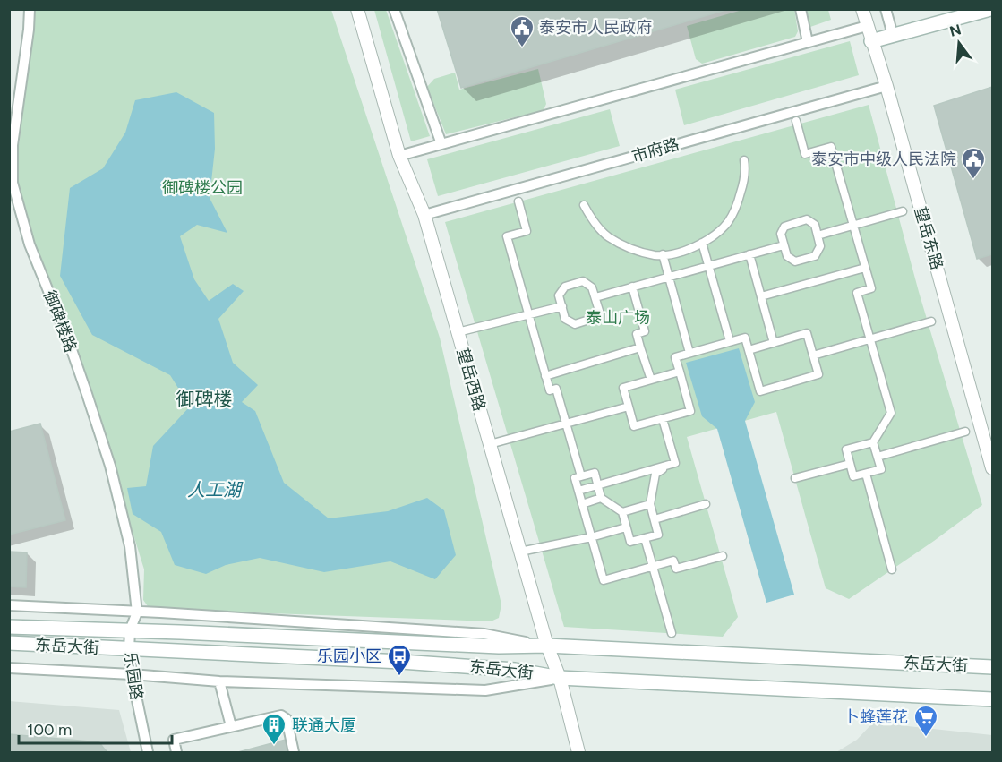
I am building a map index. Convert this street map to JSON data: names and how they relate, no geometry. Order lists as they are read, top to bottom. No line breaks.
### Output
{"streets":{"main road":["东岳大街"],"street":["市府路","望岳东路","御碑楼路","望岳西路","乐园路"]},"crossings":[["市府路","望岳东路"],["市府路","望岳西路"],["御碑楼路","东岳大街"],["御碑楼路","乐园路"],["望岳西路","东岳大街"],["东岳大街","乐园路"]],"districts":["御碑楼"],"water":["人工湖"],"parks":["御碑楼公园","泰山广场"],"places":{"public building":["泰安市人民政府","泰安市中级人民法院"],"bus stop":["乐园小区"],"supermarket":["卜蜂莲花"],"building":["联通大厦"]},"scale_bar":"100 m","north":"top"}
